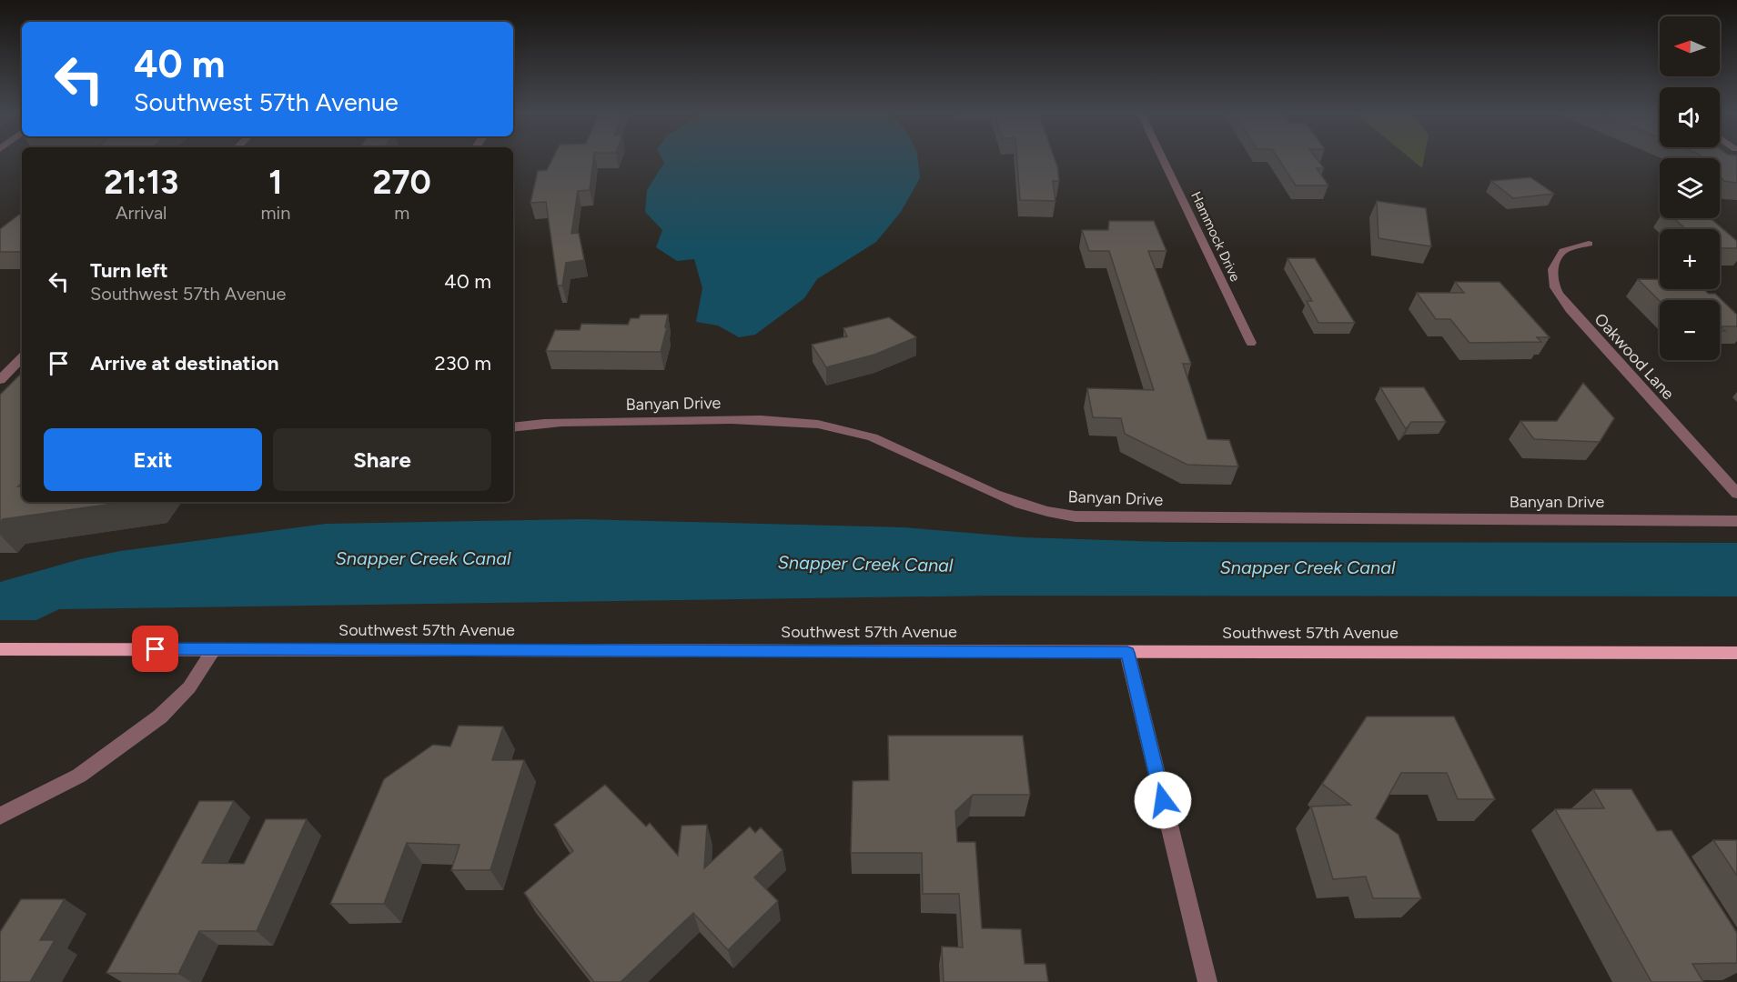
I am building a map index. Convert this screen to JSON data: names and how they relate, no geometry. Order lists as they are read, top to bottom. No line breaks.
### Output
{"streets":{"main road":["Southwest 57th Avenue"],"street":["Hammock Drive","Oakwood Lane","Banyan Drive"]},"water":["Snapper Creek Canal"],"north":"left","page":{"map_buttons":["+","−"],"turn":["40 m","Southwest 57th Avenue"],"eta":["21:13","Arrival","1","min","270","m"],"list":[{"name":"Turn left","note":"Southwest 57th Avenue","value":"40 m"},{"name":"Arrive at destination","value":"230 m"}],"buttons":["Exit","Share"]}}
